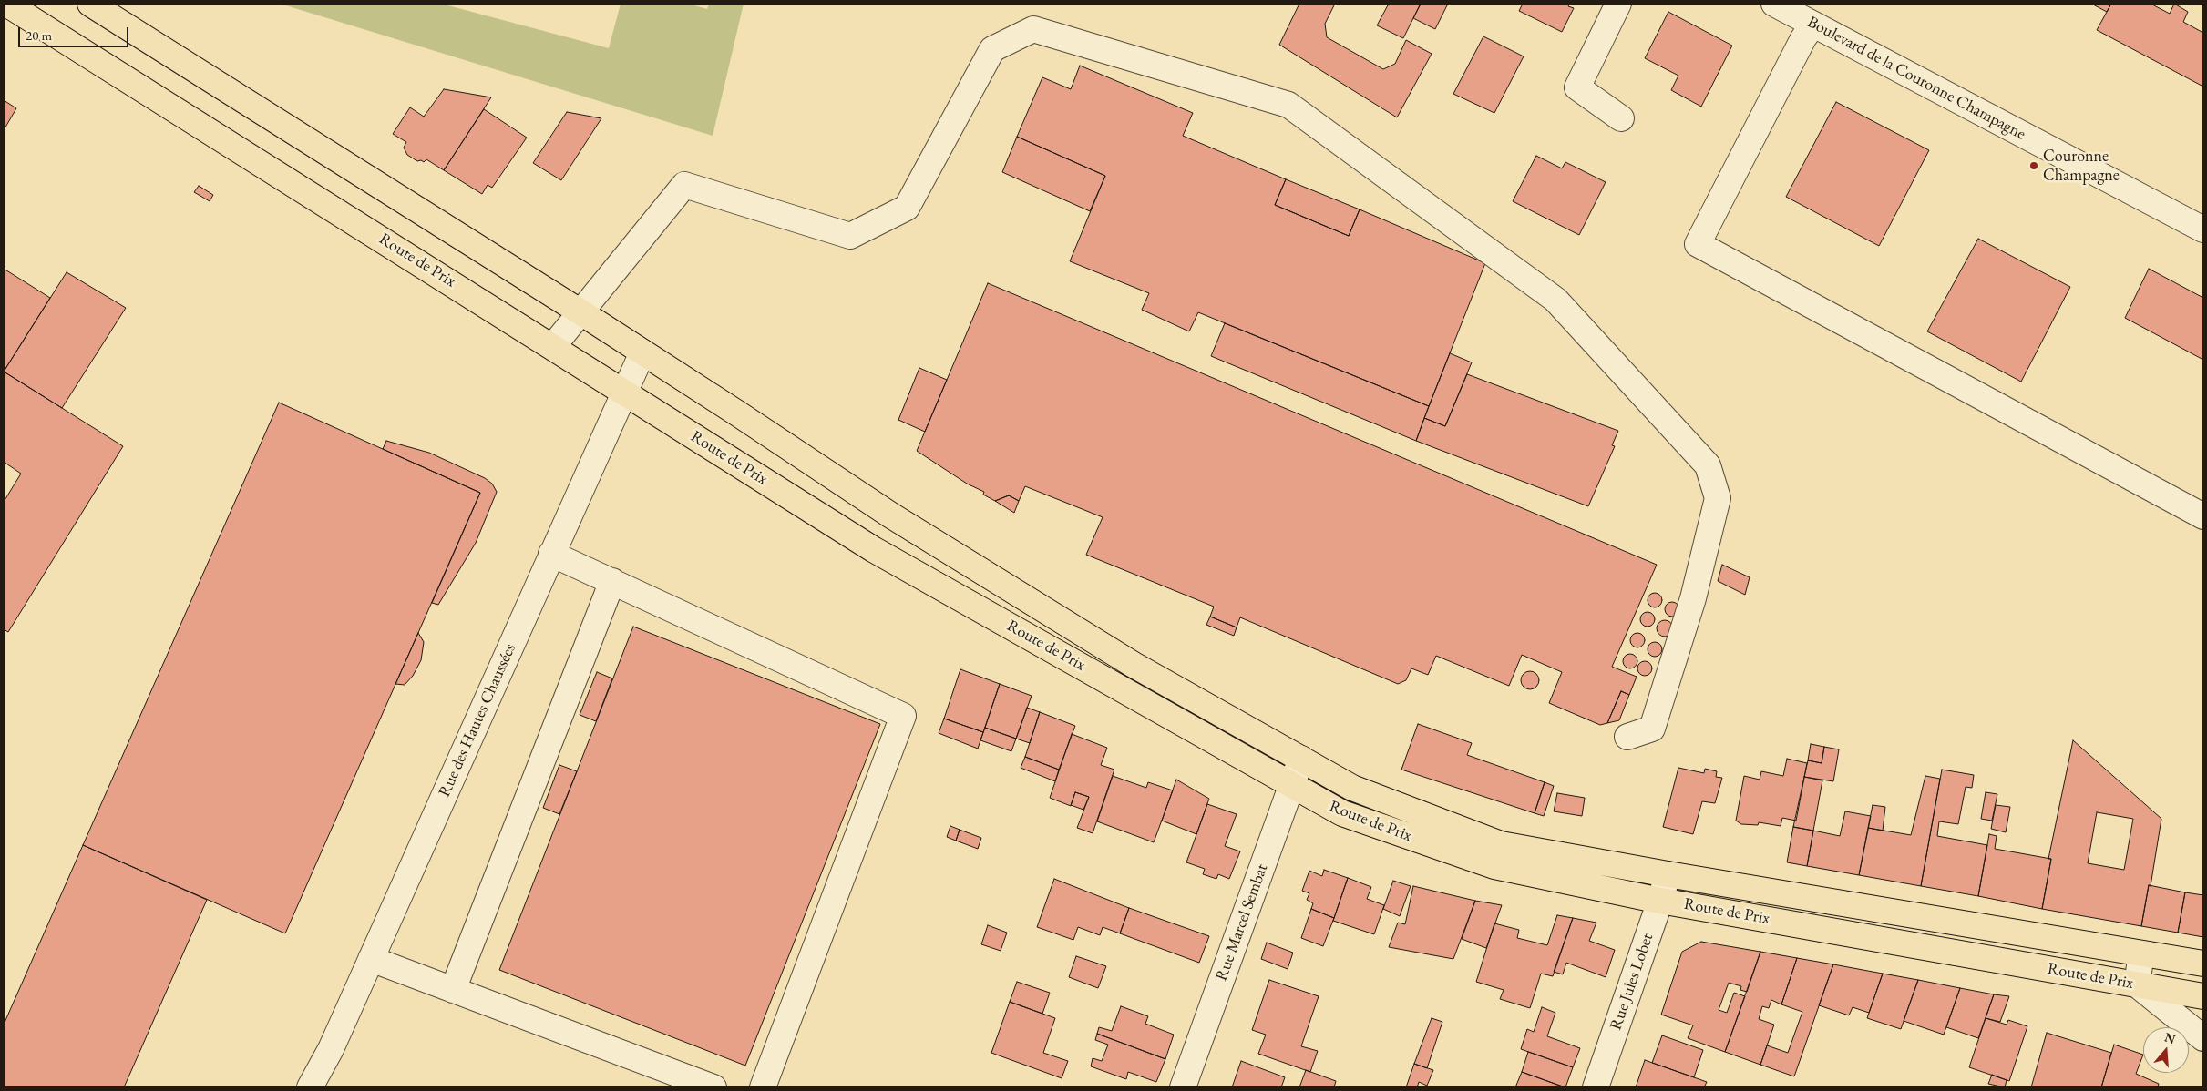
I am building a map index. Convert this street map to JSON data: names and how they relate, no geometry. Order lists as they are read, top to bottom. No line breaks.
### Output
{"streets":{"main road":["Route de Prix"],"street":["Boulevard de la Couronne Champagne","Rue des Hautes Chaussées","Rue Marcel Sembat","Rue Jules Lobet"]},"crossings":[["Route de Prix","Rue des Hautes Chaussées"],["Route de Prix","Rue Marcel Sembat"],["Route de Prix","Rue Jules Lobet"]],"places":["Couronne Champagne"],"scale_bar":"20 m","north":"top"}
